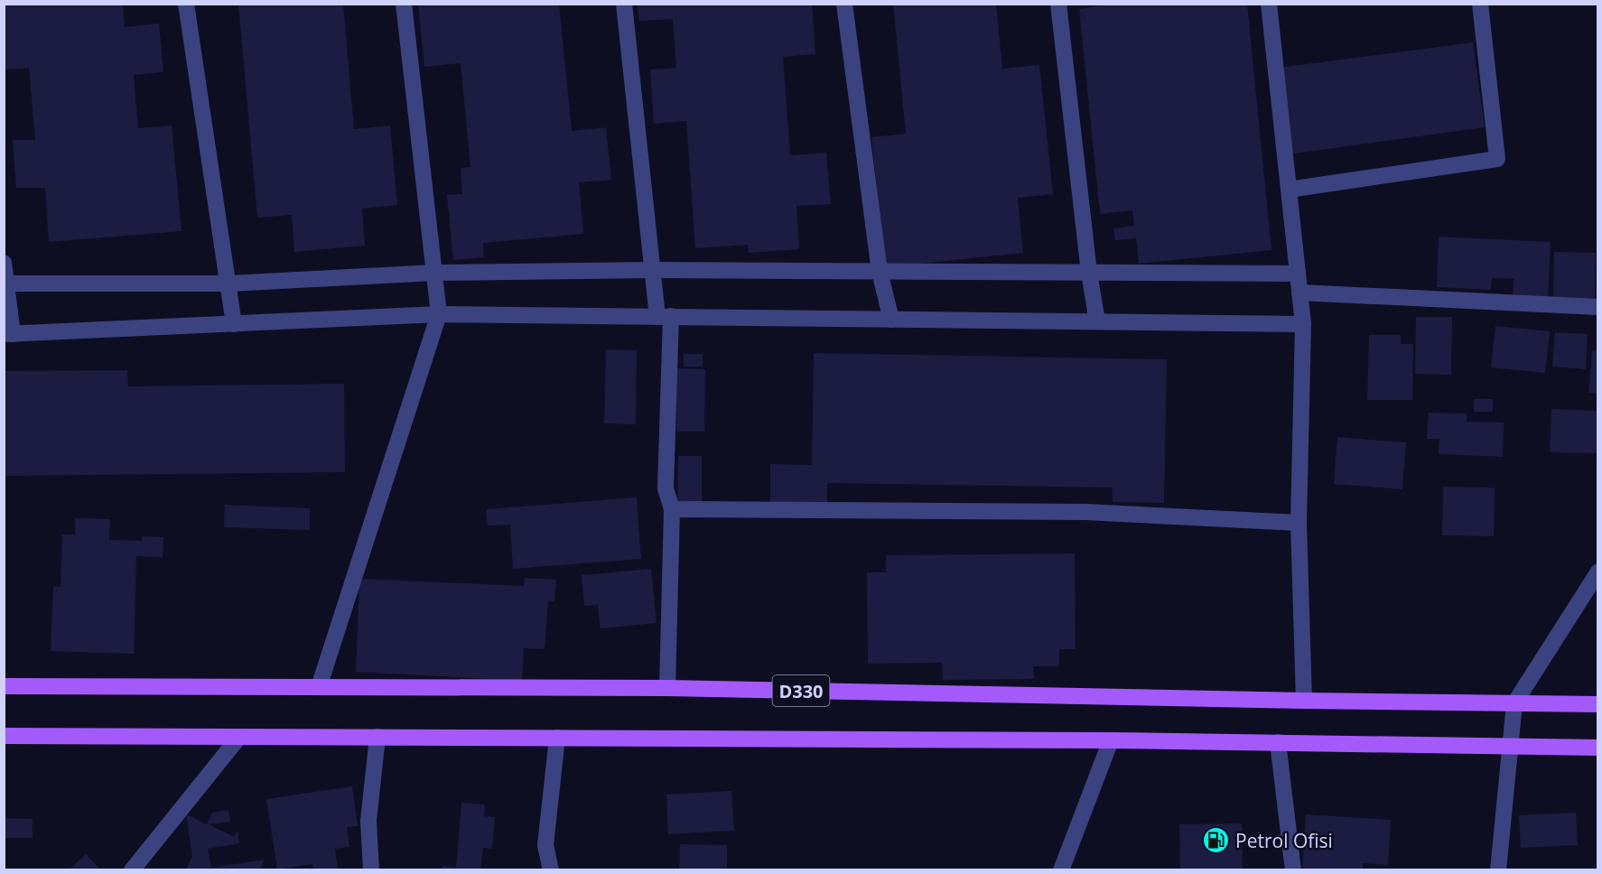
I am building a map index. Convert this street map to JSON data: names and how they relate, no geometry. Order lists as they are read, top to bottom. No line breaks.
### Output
{"streets":{"main road":["D330"]},"places":{"fuel station":["Petrol Ofisi"]}}
